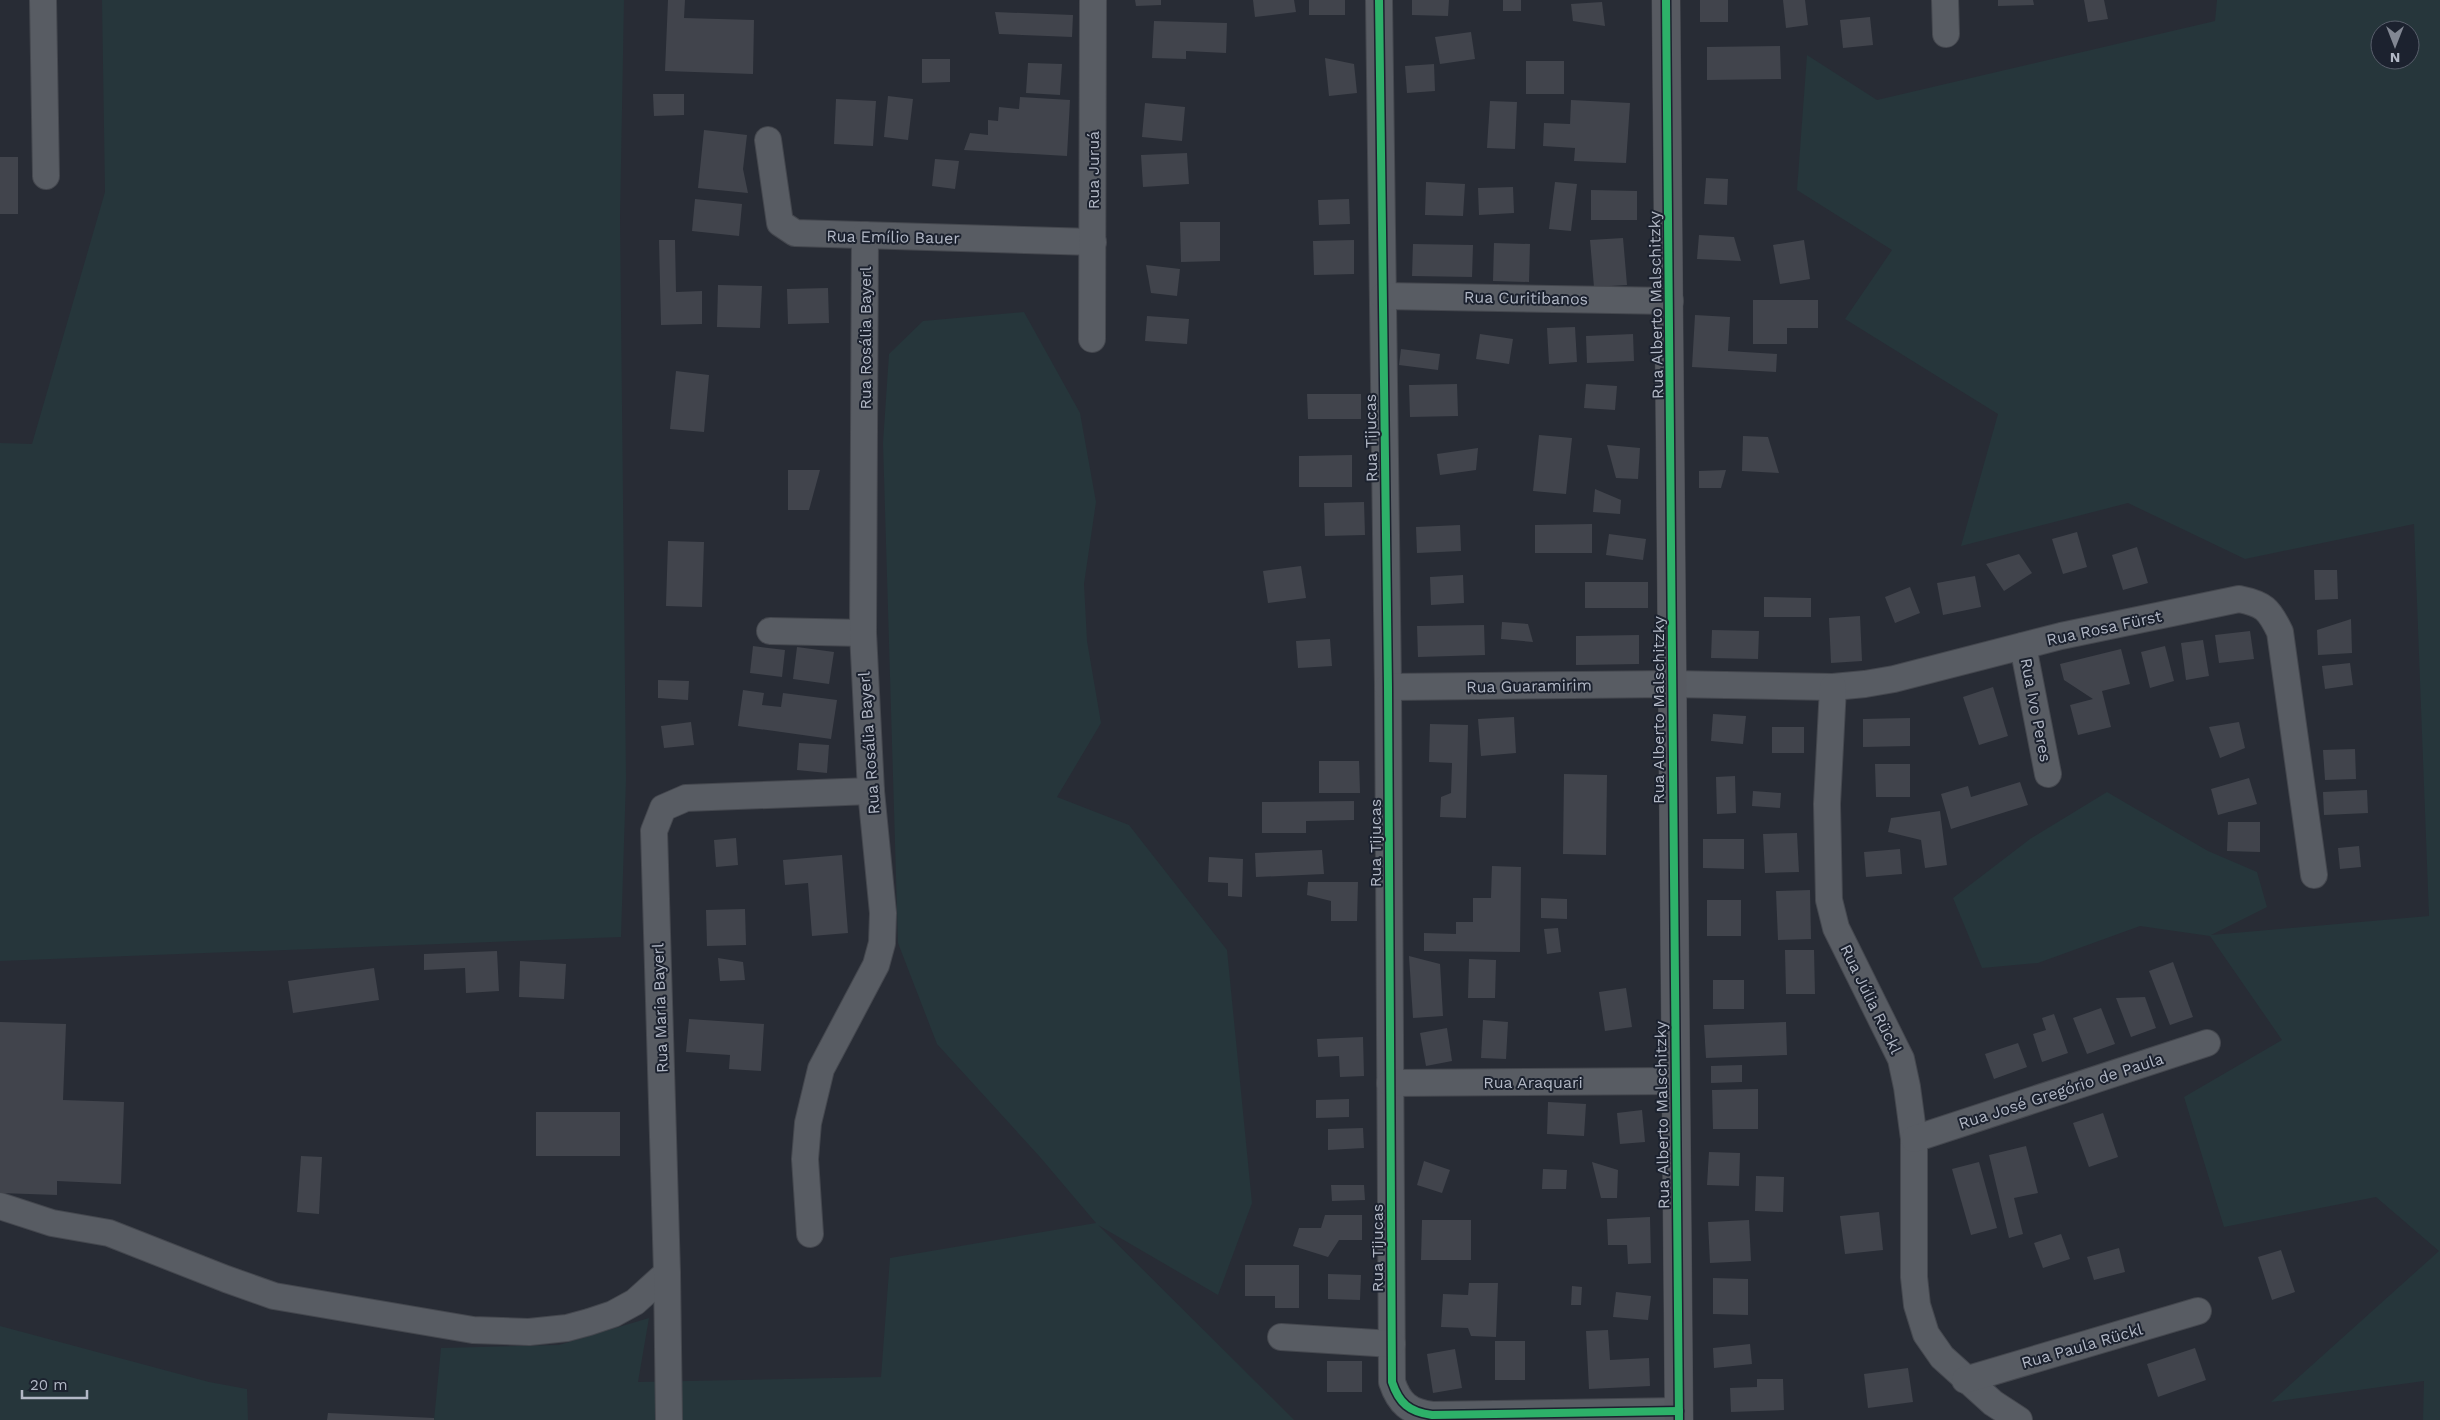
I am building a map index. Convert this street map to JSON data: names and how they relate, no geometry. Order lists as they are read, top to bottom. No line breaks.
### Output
{"streets":{"street":["Rua Juruá","Rua Emílio Bauer","Rua Curitibanos","Rua Alberto Malschitzky","Rua Rosália Bayerl","Rua Tijucas","Rua Rosa Fürst","Rua Guaramirim","Rua Ivo Peres","Rua Júlia Rückl","Rua Maria Bayerl","Rua Araquari","Rua José Gregório de Paula","Rua Paula Rückl"]},"crossings":[["Rua Juruá","Rua Emílio Bauer"],["Rua Emílio Bauer","Rua Rosália Bayerl"],["Rua Curitibanos","Rua Alberto Malschitzky"],["Rua Curitibanos","Rua Tijucas"],["Rua Alberto Malschitzky","Rua Tijucas"],["Rua Alberto Malschitzky","Rua Rosa Fürst"],["Rua Alberto Malschitzky","Rua Guaramirim"],["Rua Alberto Malschitzky","Rua Araquari"],["Rua Rosália Bayerl","Rua Maria Bayerl"],["Rua Tijucas","Rua Guaramirim"],["Rua Tijucas","Rua Araquari"],["Rua Rosa Fürst","Rua Guaramirim"],["Rua Rosa Fürst","Rua Ivo Peres"],["Rua Rosa Fürst","Rua Júlia Rückl"],["Rua Júlia Rückl","Rua José Gregório de Paula"],["Rua Júlia Rückl","Rua Paula Rückl"]],"scale_bar":"20 m","north":"bottom"}
